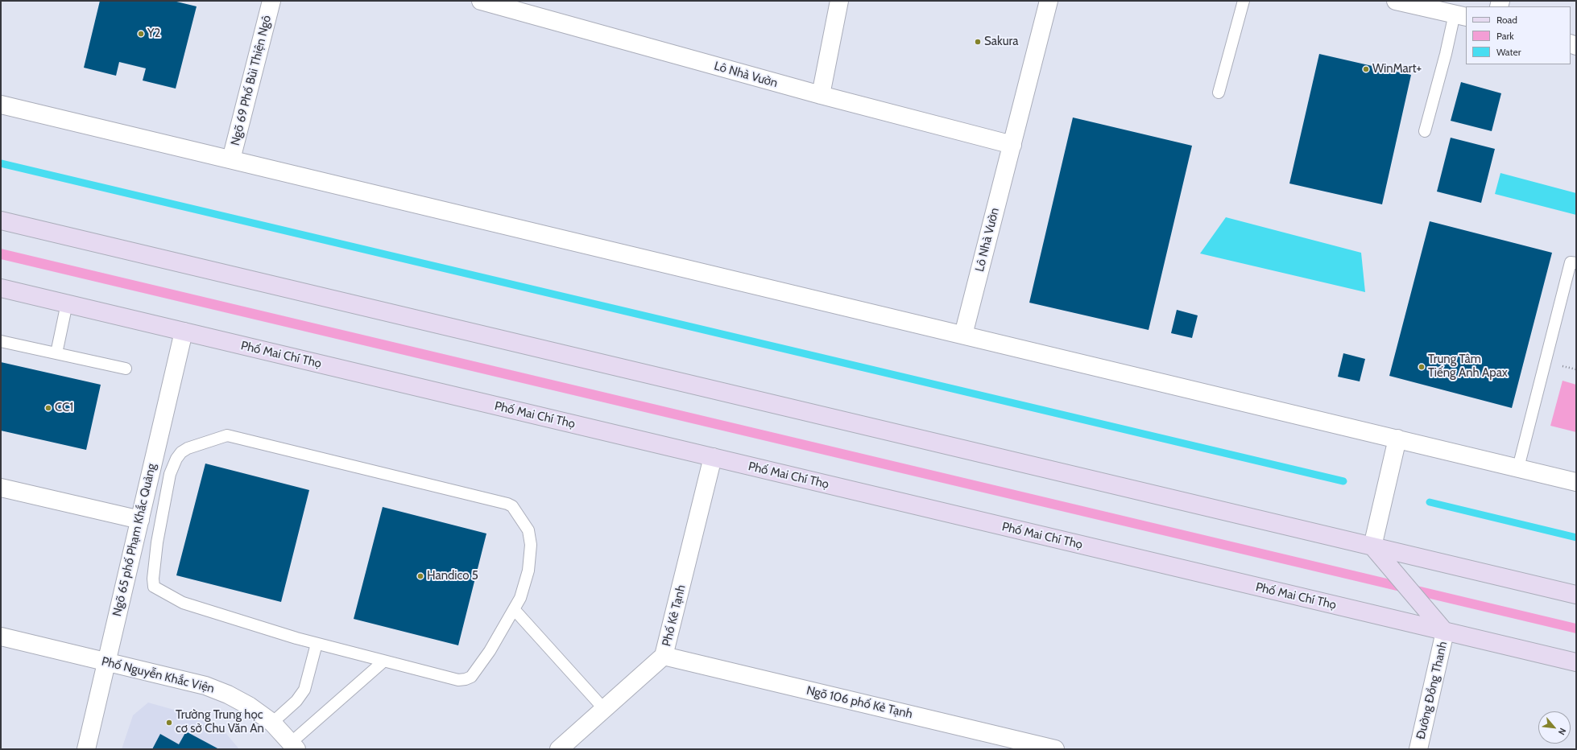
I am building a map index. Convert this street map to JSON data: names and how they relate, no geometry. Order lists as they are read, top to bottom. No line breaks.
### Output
{"streets":{"main road":["Phố Mai Chí Thọ"],"street":["Lô Nhà Vườn","Ngõ 69 Phố Bùi Thiện Ngô","Ngõ 65 phố Phạm Khắc Quảng","Phố Kẻ Tạnh","Phố Nguyễn Khắc Viện","Đường Đồng Thanh","Ngõ 106 phố Kẻ Tạnh"]},"crossings":[["Phố Mai Chí Thọ","Ngõ 65 phố Phạm Khắc Quảng"],["Phố Mai Chí Thọ","Phố Kẻ Tạnh"],["Phố Mai Chí Thọ","Đường Đồng Thanh"],["Ngõ 65 phố Phạm Khắc Quảng","Phố Nguyễn Khắc Viện"],["Phố Kẻ Tạnh","Ngõ 106 phố Kẻ Tạnh"]],"places":["Y2","Sakura","WinMart+","Trung Tâm Tiếng Anh Apax","CC1","Handico 5","Trường Trung học cơ sở Chu Văn An"],"legend":["Road","Park","Water"],"north":"bottom right"}
